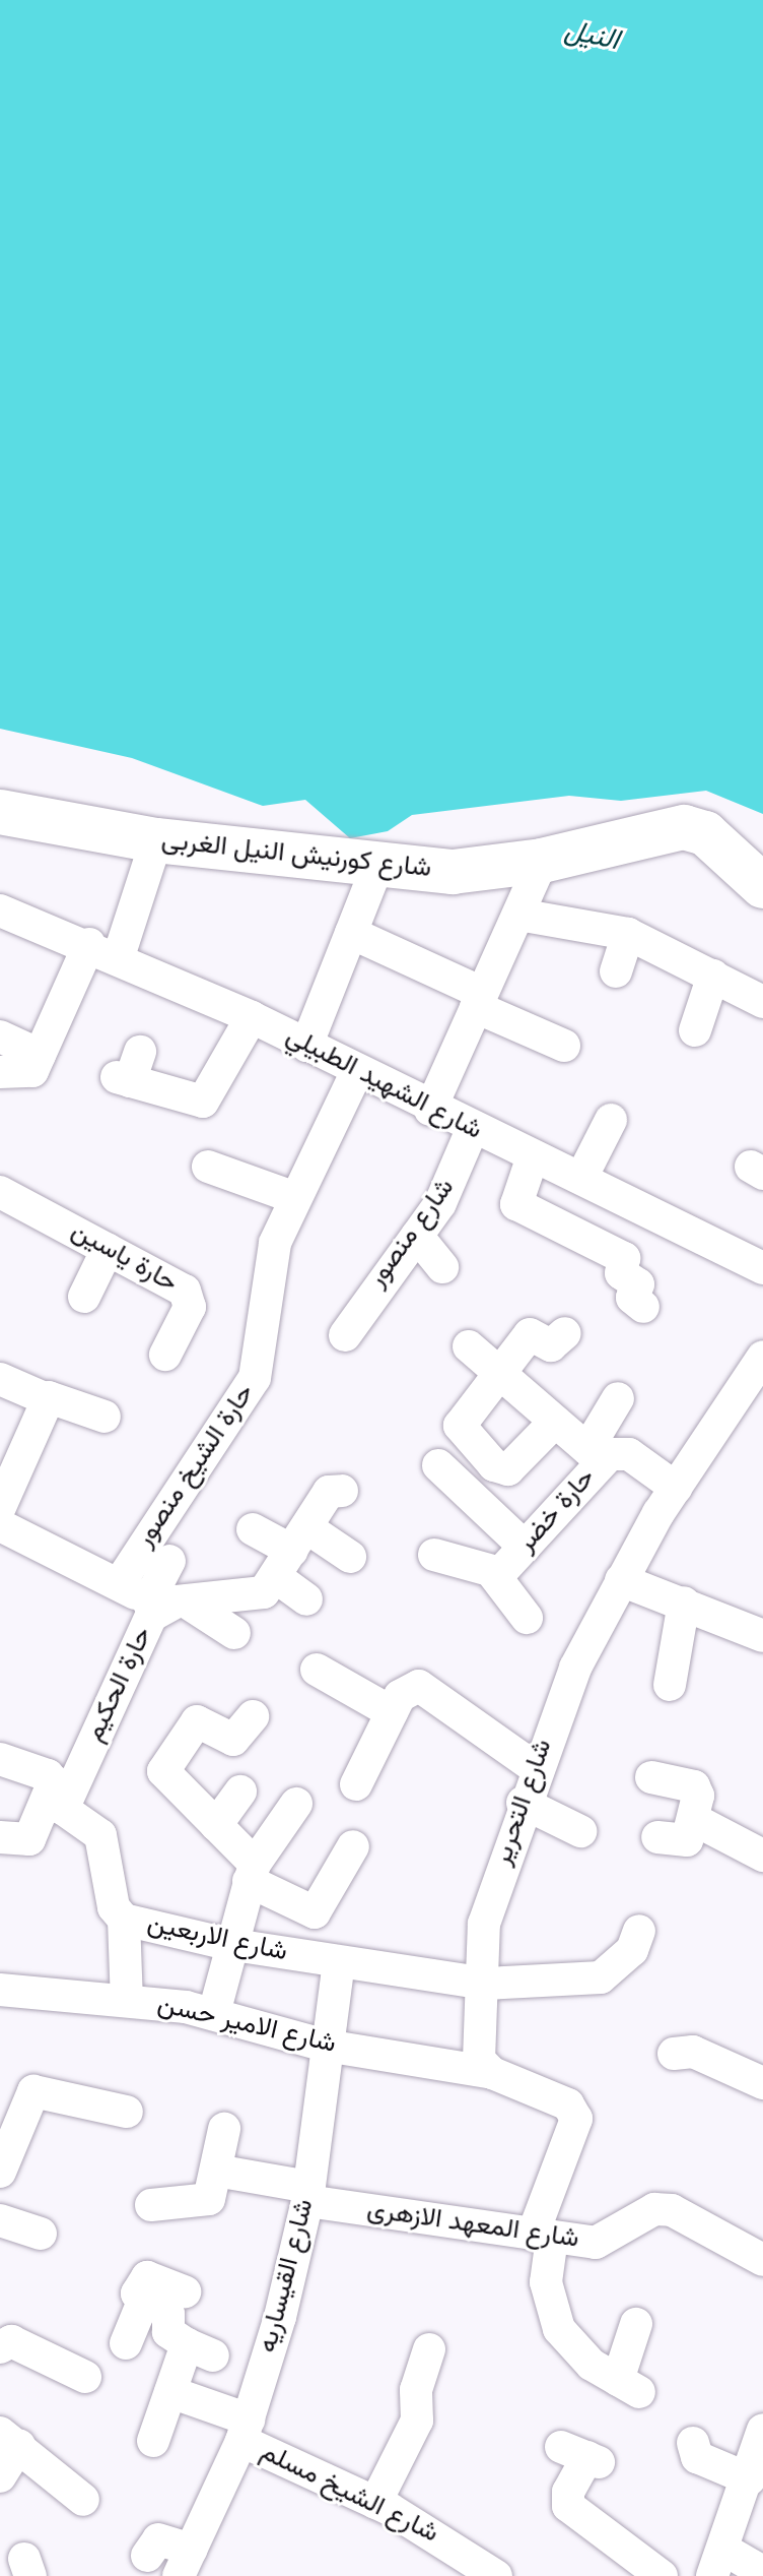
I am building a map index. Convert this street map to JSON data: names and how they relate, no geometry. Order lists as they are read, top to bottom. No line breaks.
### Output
{"streets":{"street":["شارع كورنيش النيل الغربى","شارع الشهيد الطبيلي","شارع منصور","حارة ياسين","حارة الشيخ منصور","حارة خضر","حارة الحكيم","شارع التحرير","شارع الاربعين","شارع الامير حسن","شارع المعهد الازهرى","شارع القيساريه","شارع الشيخ مسلم"]},"crossings":[["شارع الشهيد الطبيلي","شارع منصور"],["شارع الشهيد الطبيلي","حارة الشيخ منصور"],["حارة خضر","شارع التحرير"],["حارة الحكيم","شارع الاربعين"],["شارع التحرير","شارع الاربعين"],["شارع التحرير","شارع الامير حسن"],["شارع الاربعين","شارع القيساريه"],["شارع الامير حسن","شارع القيساريه"],["شارع المعهد الازهرى","شارع القيساريه"],["شارع القيساريه","شارع الشيخ مسلم"]],"water":["النيل"]}
